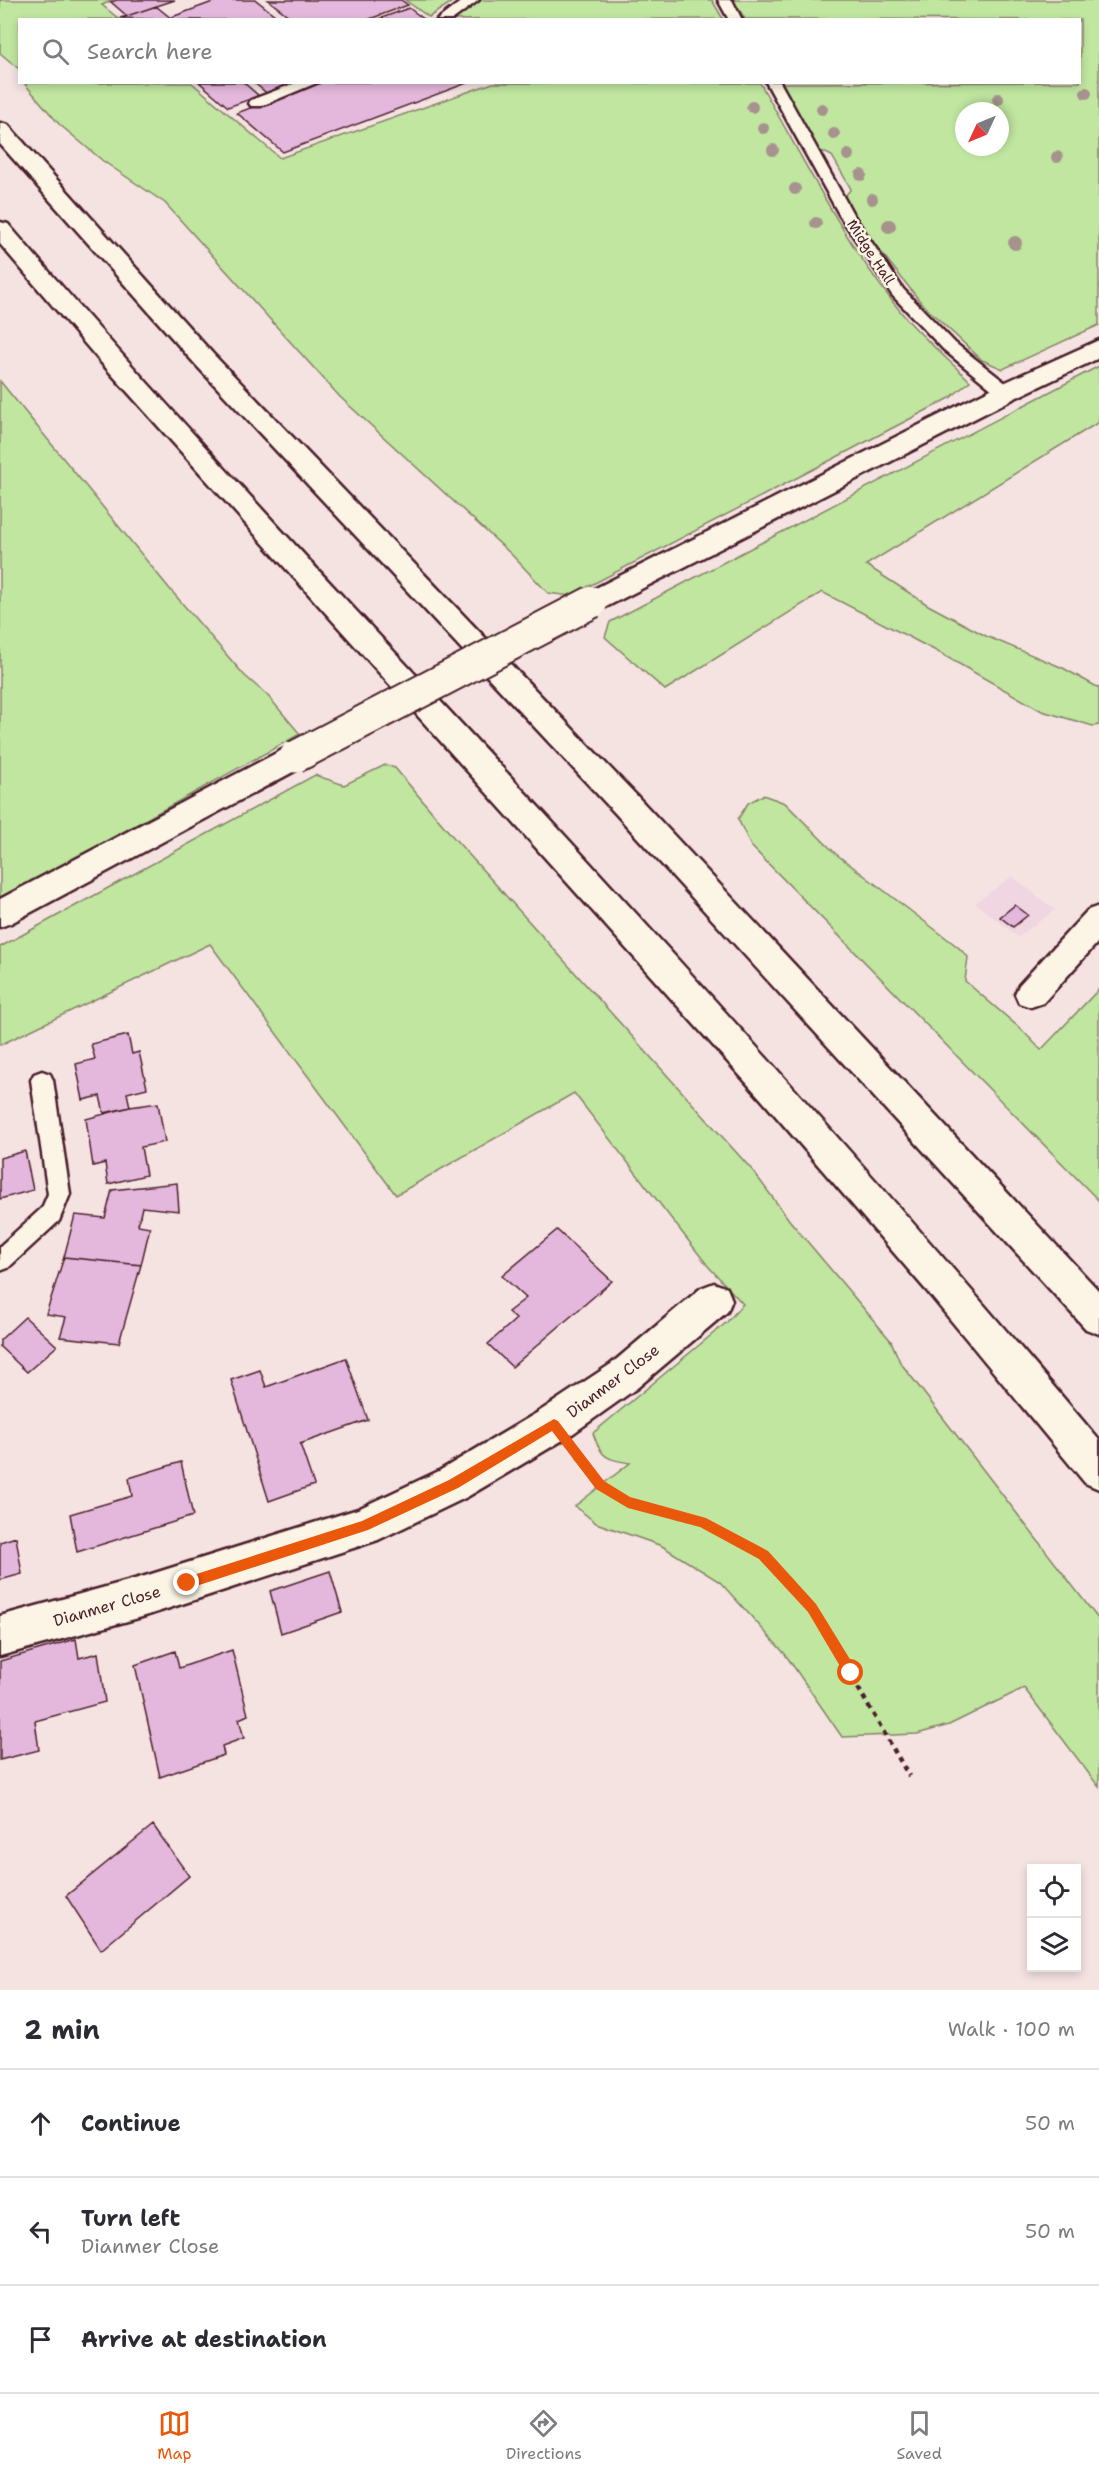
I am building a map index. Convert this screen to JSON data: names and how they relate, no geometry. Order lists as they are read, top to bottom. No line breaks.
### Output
{"streets":{"main road":["Dianmer Close"],"lane":["Midge Hall"]},"north":"bottom left","page":{"search":"Search here","heading":["2 min","Walk · 100 m"],"list":[["Continue","50 m"],["Turn left","Dianmer Close","50 m"],"Arrive at destination"],"nav":["Map","Directions","Saved"]}}
